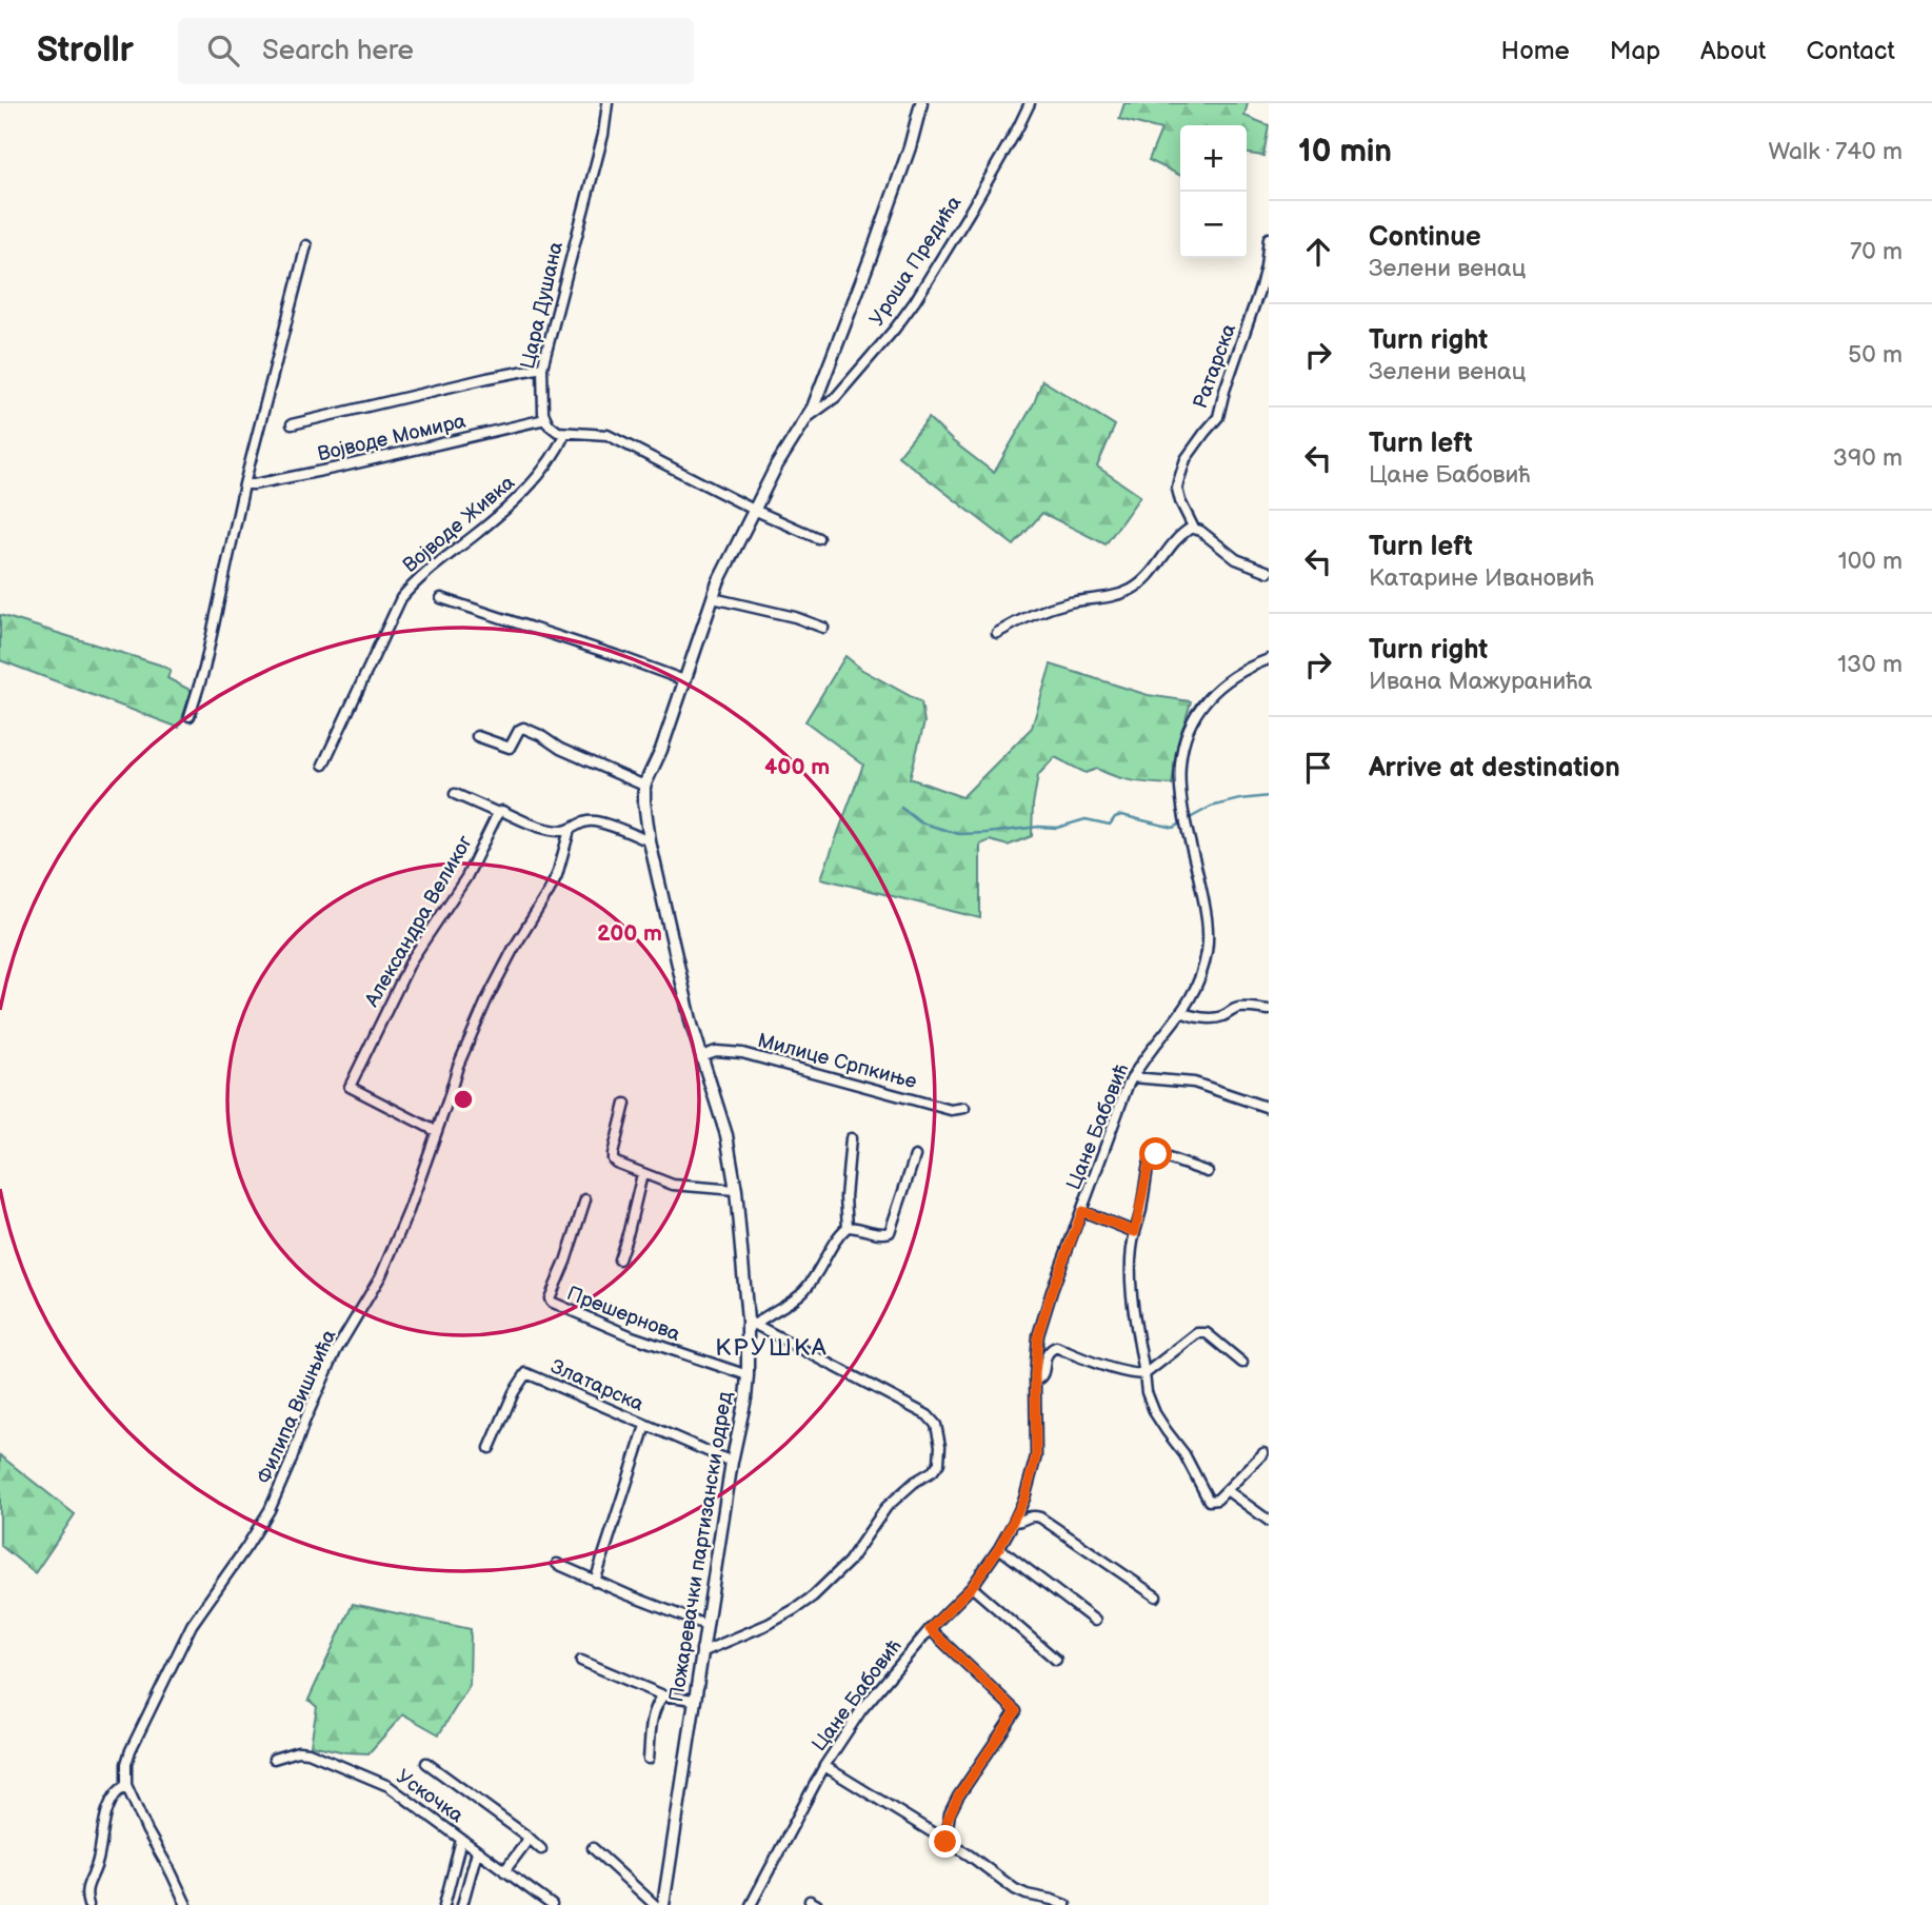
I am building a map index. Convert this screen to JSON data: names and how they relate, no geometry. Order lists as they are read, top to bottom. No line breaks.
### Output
{"streets":{"street":["Уроша Предића","Цара Душана","Ратарска","Војводе Момира","Војводе Живка","Александра Великог","Милице Српкиње","Цане Бабовић","Прешернова","Златарска","Филипа Вишњића","Пожаревачки партизански одред","Ускочка"]},"crossings":[["Уроша Предића","Пожаревачки партизански одред"],["Цара Душана","Војводе Момира"],["Александра Великог","Филипа Вишњића"],["Милице Српкиње","Пожаревачки партизански одред"],["Прешернова","Пожаревачки партизански одред"],["Златарска","Пожаревачки партизански одред"]],"districts":["КРУШКА"],"page":{"header":"Strollr","search":"Search here","nav":["Home","Map","About","Contact"],"heading":["10 min","Walk · 740 m"],"map_buttons":["+","−"],"list":[["Continue","Зелени венац","70 m"],["Turn right","Зелени венац","50 m"],["Turn left","Цане Бабовић","390 m"],["Turn left","Катарине Ивановић","100 m"],["Turn right","Ивана Мажуранића","130 m"],"Arrive at destination"]},"rings":["400 m","200 m"]}
